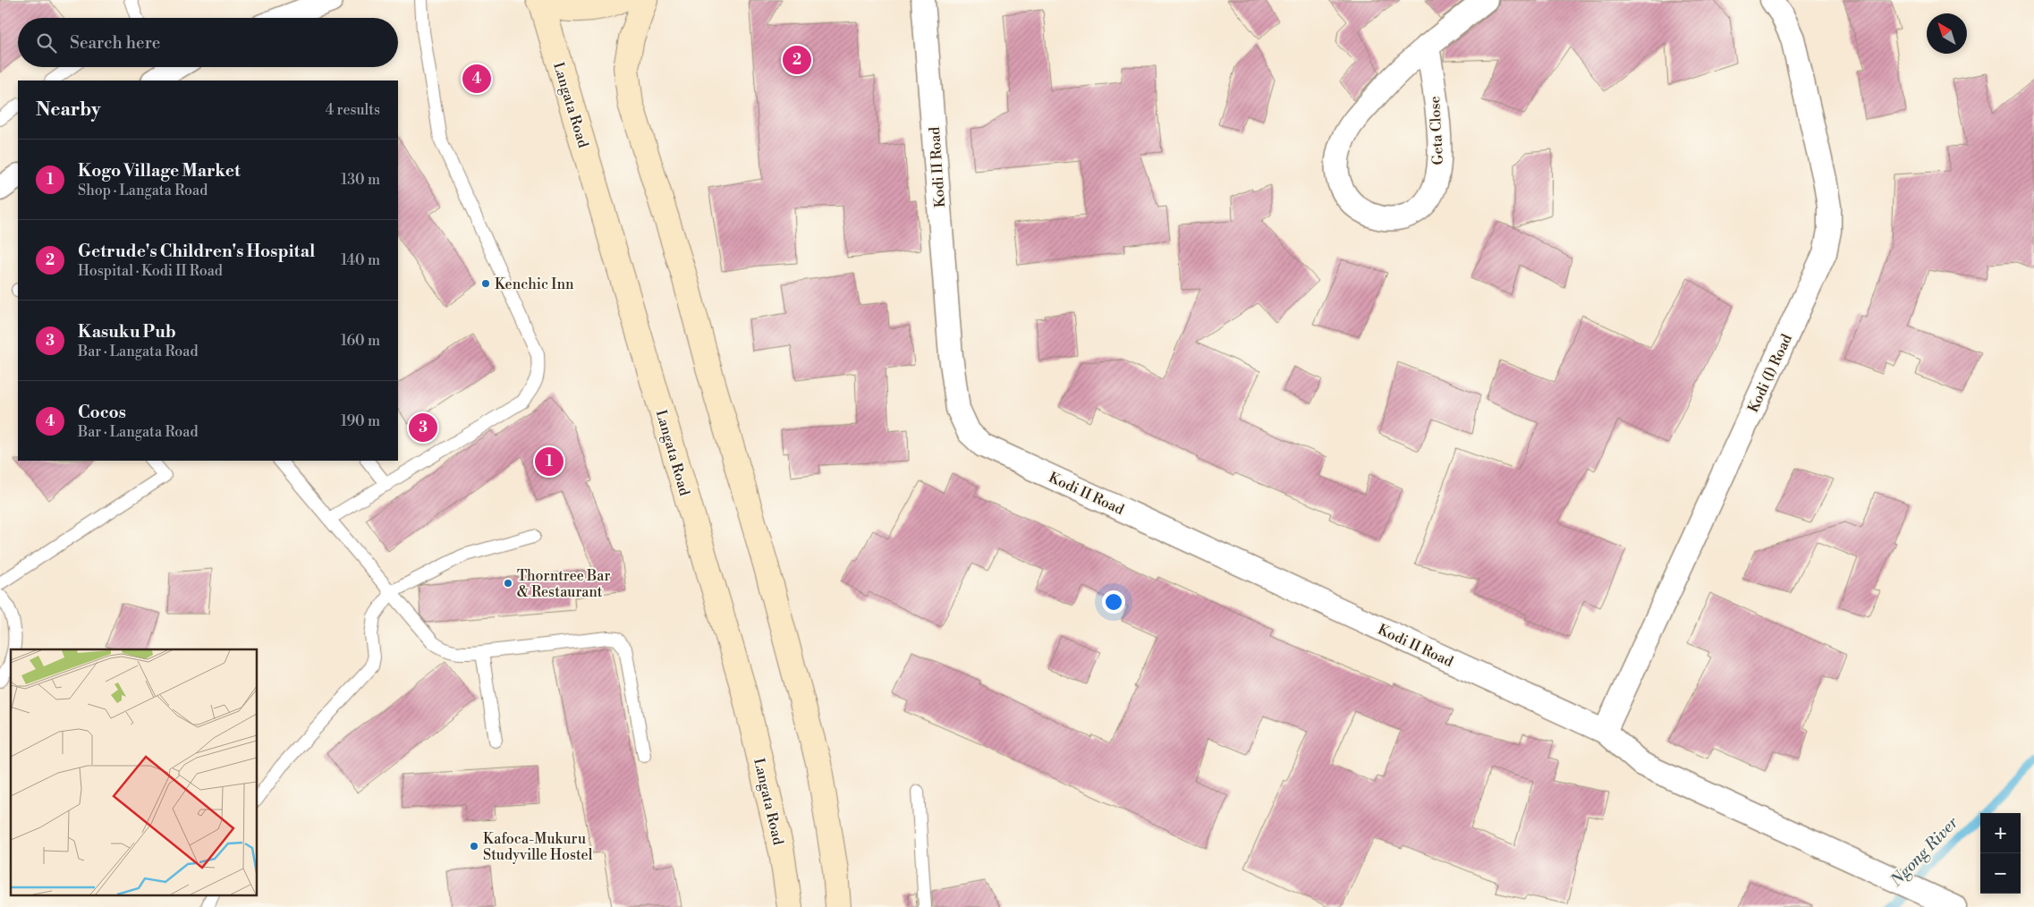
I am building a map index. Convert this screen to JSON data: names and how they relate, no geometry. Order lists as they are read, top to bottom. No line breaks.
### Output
{"streets":{"main road":["Langata Road"],"street":["Geta Close","Kodi II Road","Kodi (I) Road"]},"crossings":[["Kodi II Road","Kodi (I) Road"]],"water":["Ngong River"],"places":["Kenchic Inn","Thorntree Bar & Restaurant","Kafoca-Mukuru Studyville Hostel"],"north":"top left","page":{"search":"Search here","pins":["2","4","3","1"],"heading":["Nearby","4 results"],"list":[{"mark":"1","name":"Kogo Village Market","note":"Shop · Langata Road","value":"130 m"},{"mark":"2","name":"Getrude's Children's Hospital","note":"Hospital · Kodi II Road","value":"140 m"},{"mark":"3","name":"Kasuku Pub","note":"Bar · Langata Road","value":"160 m"},{"mark":"4","name":"Cocos","note":"Bar · Langata Road","value":"190 m"}],"map_buttons":["+","−"]}}
